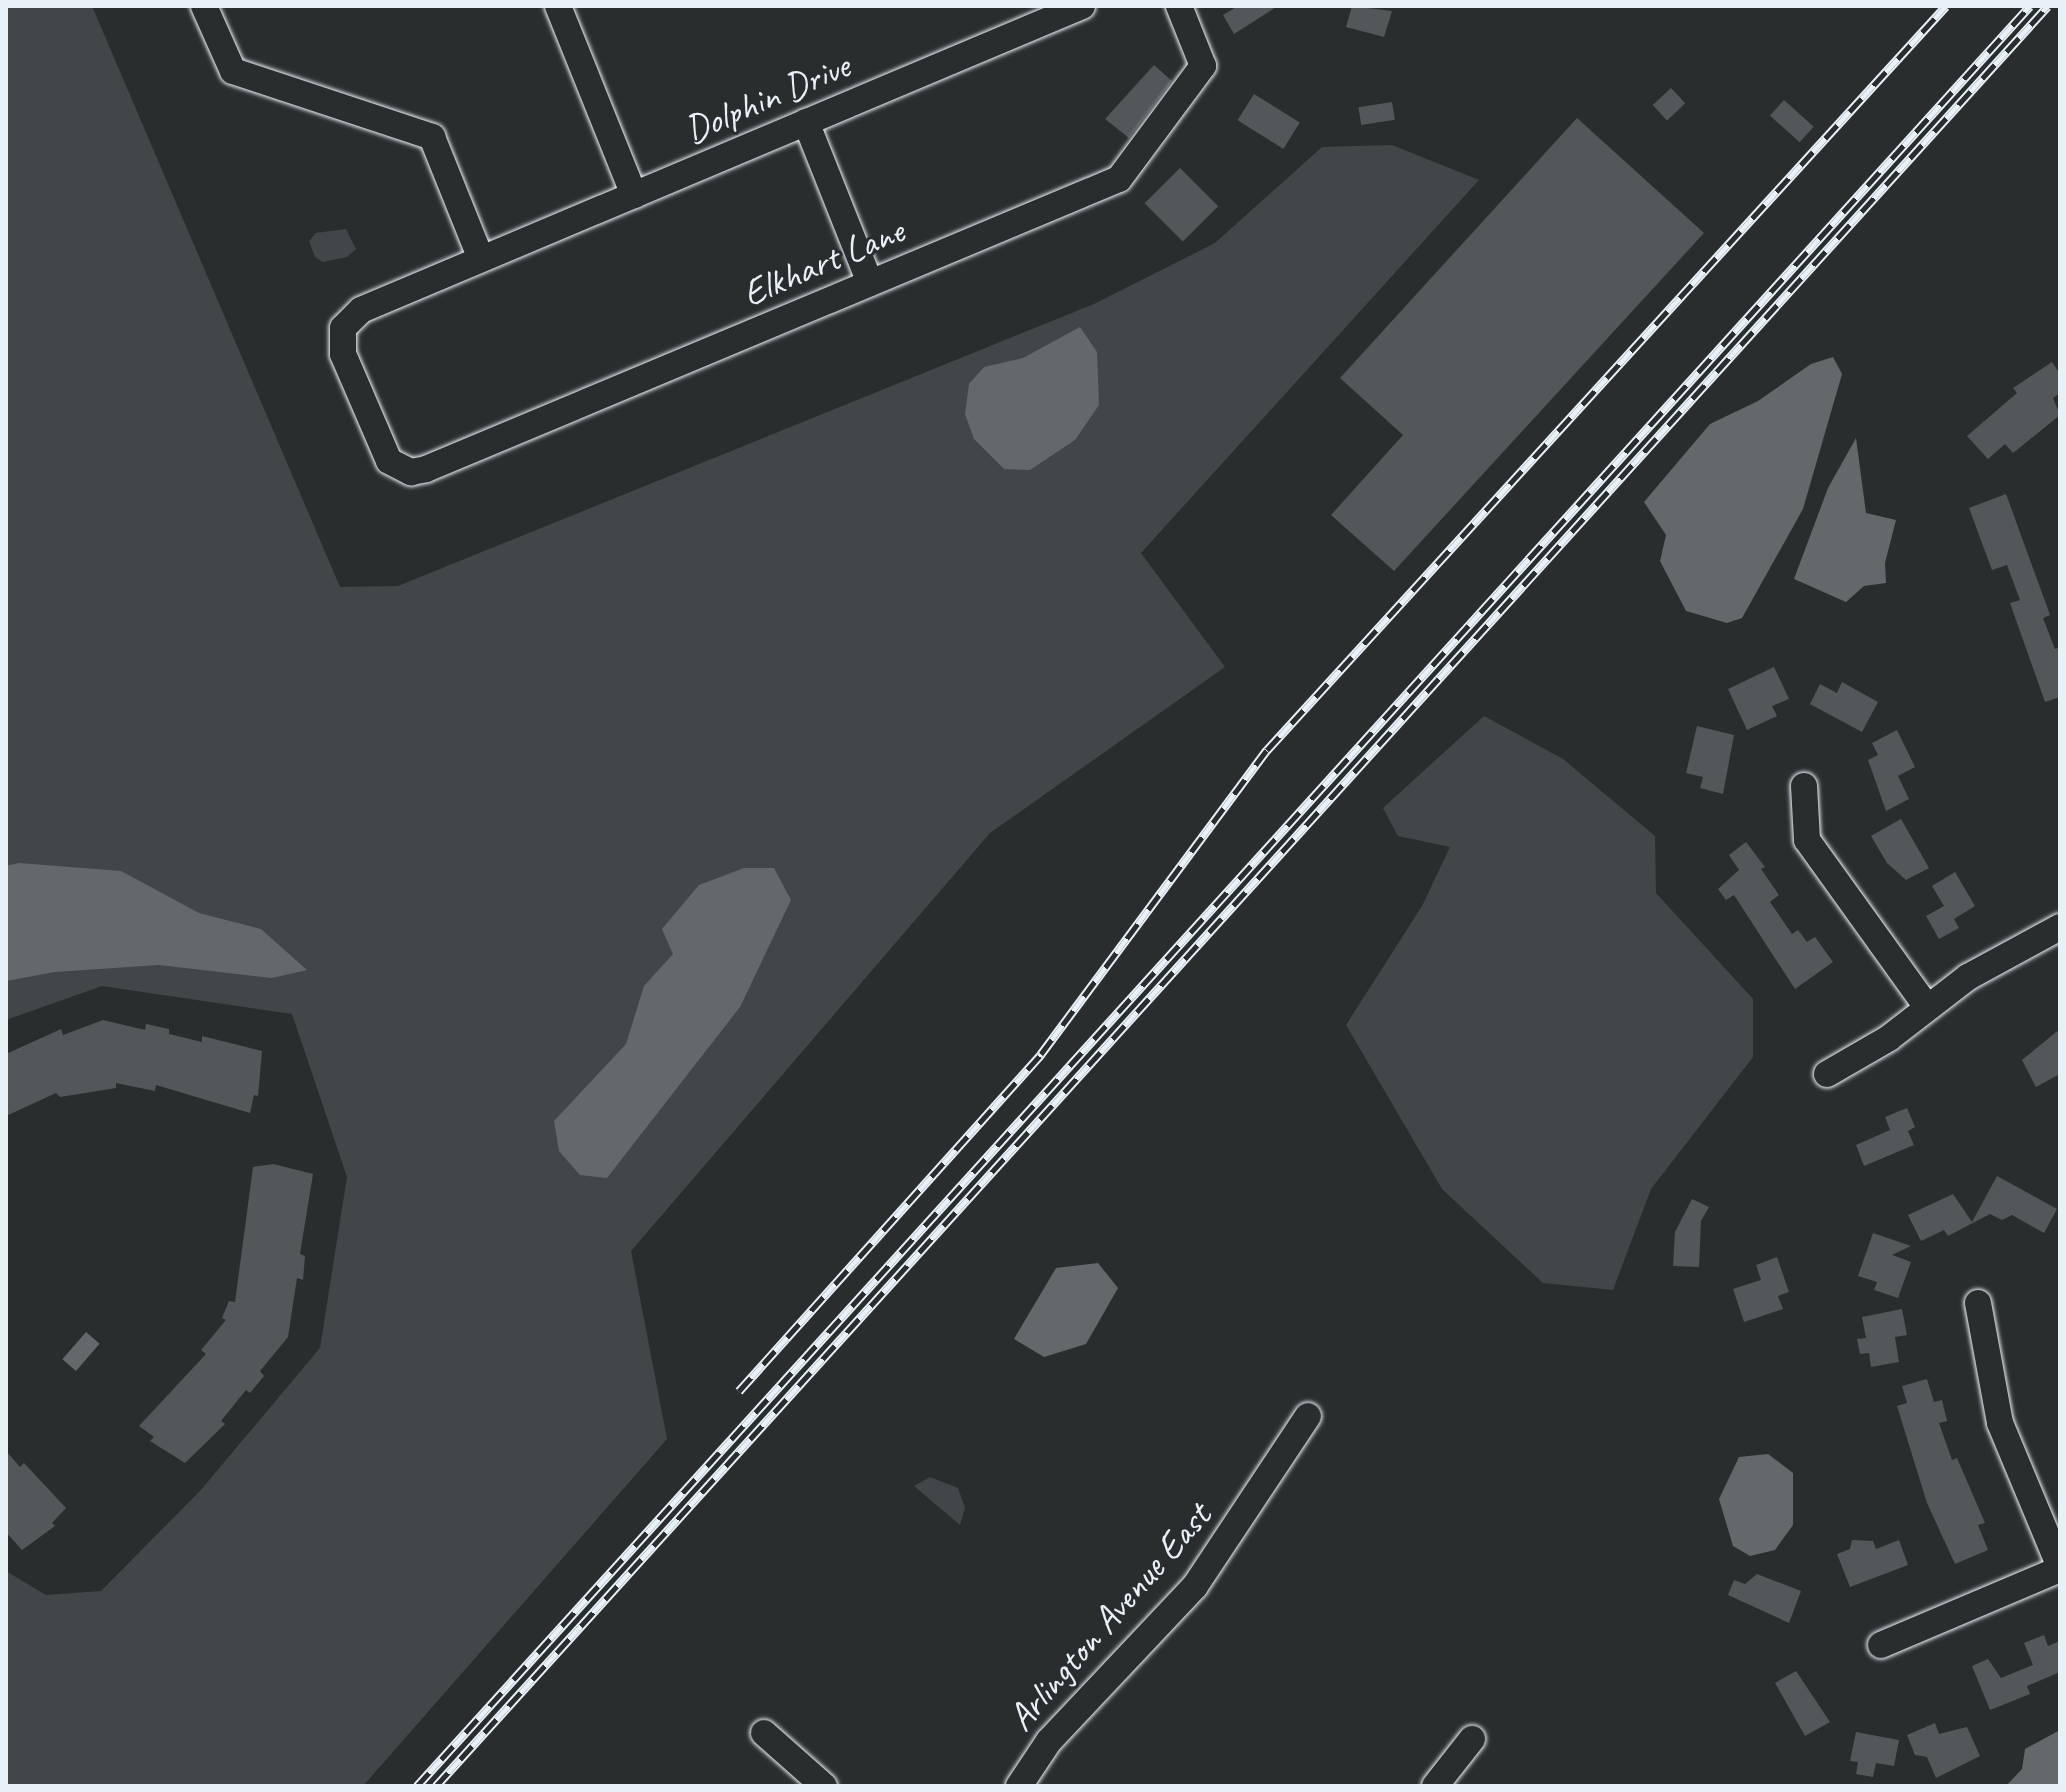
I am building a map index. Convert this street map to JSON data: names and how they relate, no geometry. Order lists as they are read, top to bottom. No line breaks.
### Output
{"streets":{"street":["Dolphin Drive","Elkhart Lane","Arlington Avenue East"]},"crossings":[["Dolphin Drive","Elkhart Lane"]]}
